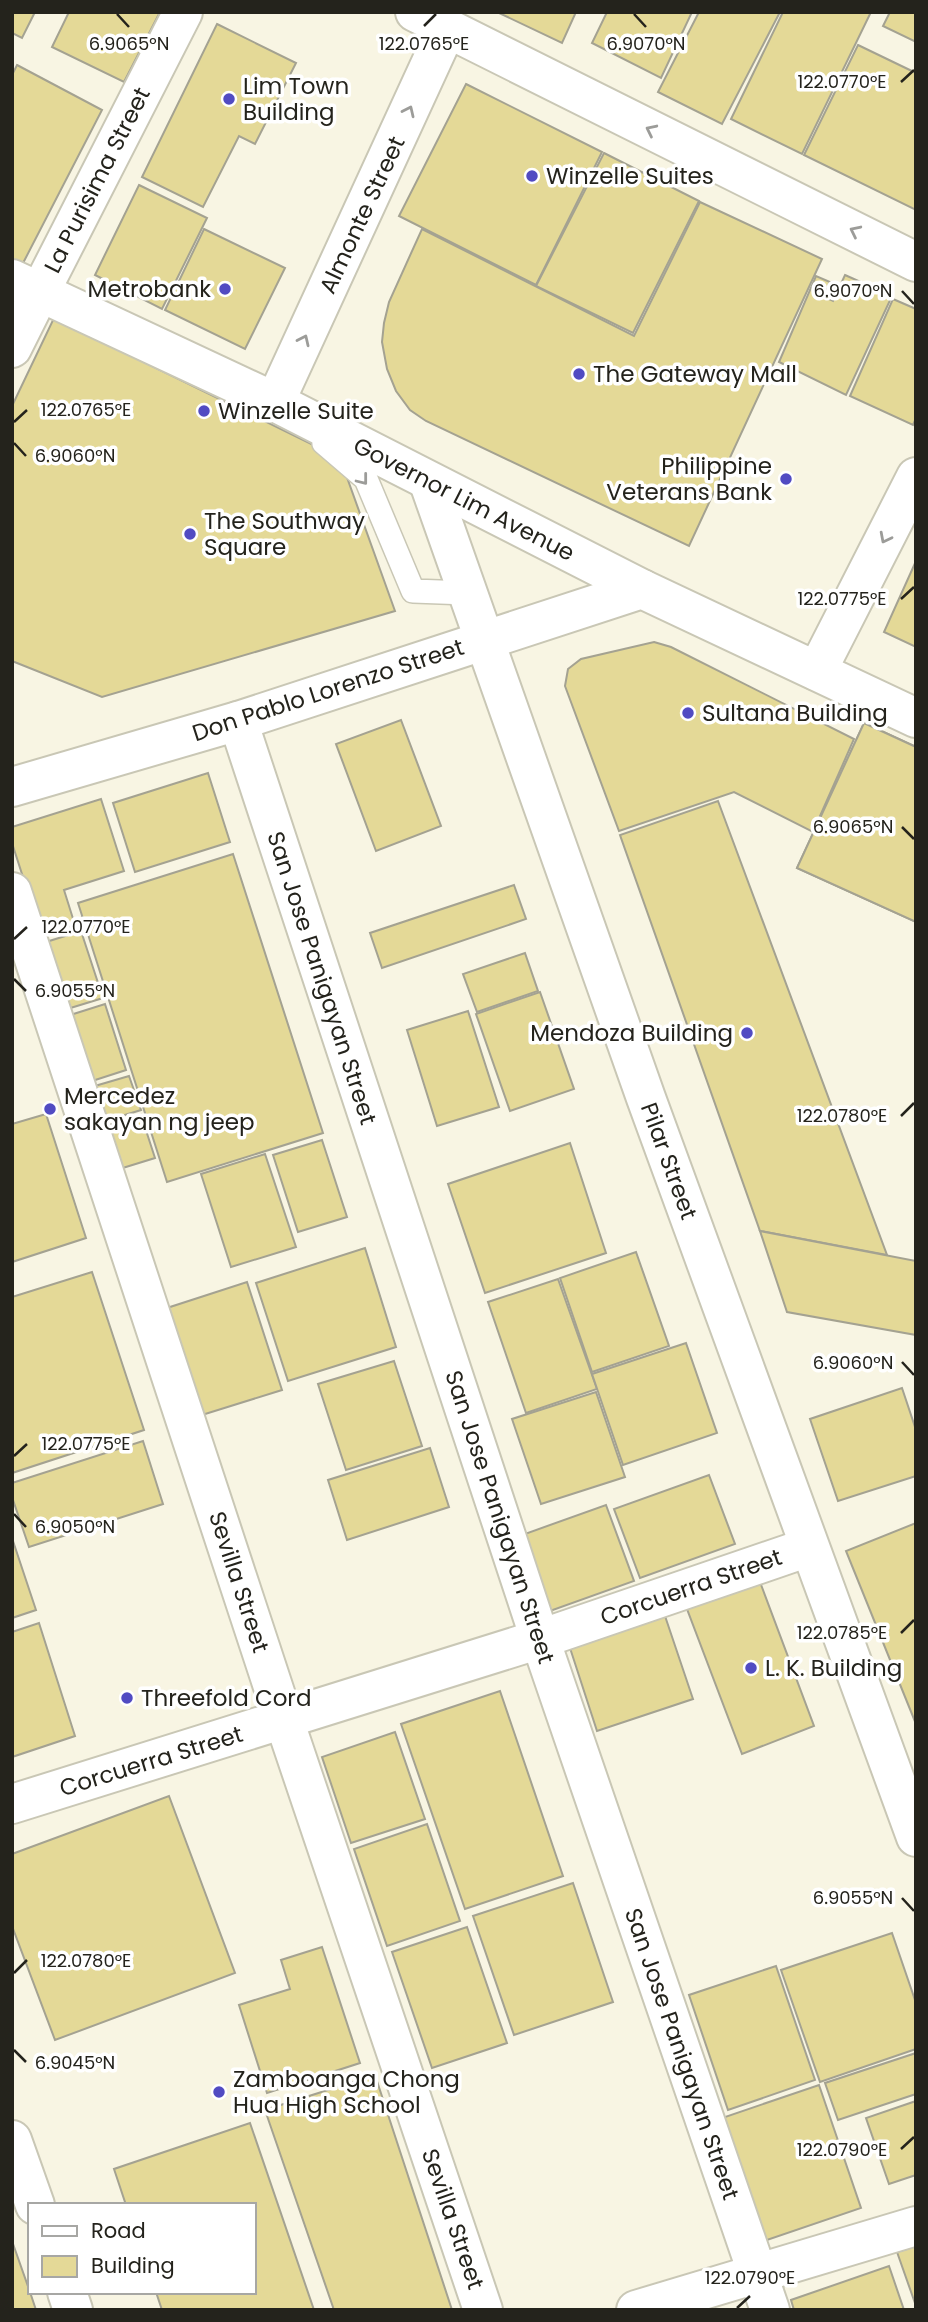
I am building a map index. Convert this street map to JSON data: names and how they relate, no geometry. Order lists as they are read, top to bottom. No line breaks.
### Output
{"streets":{"street":["La Purisima Street","Almonte Street","Governor Lim Avenue","Don Pablo Lorenzo Street","San Jose Panigayan Street","Pilar Street","Sevilla Street","Corcuerra Street"]},"crossings":[["La Purisima Street","Governor Lim Avenue"],["Almonte Street","Governor Lim Avenue"],["Governor Lim Avenue","Don Pablo Lorenzo Street"],["Governor Lim Avenue","Pilar Street"],["Don Pablo Lorenzo Street","San Jose Panigayan Street"],["Don Pablo Lorenzo Street","Pilar Street"],["San Jose Panigayan Street","Corcuerra Street"],["Pilar Street","Corcuerra Street"],["Sevilla Street","Corcuerra Street"]],"one_way":["Almonte Street"],"places":["Lim Town Building","Winzelle Suites","Metrobank","The Gateway Mall","Winzelle Suite","Philippine Veterans Bank","The Southway Square","Sultana Building","Mendoza Building","Mercedez sakayan ng jeep","L. K. Building","Threefold Cord","Zamboanga Chong Hua High School"],"legend":["Road","Building"],"coordinates":["122.0765°E","6.9065°N","6.9070°N","122.0770°E","6.9060°N","122.0775°E","6.9055°N","122.0780°E","6.9050°N","122.0785°E","6.9045°N","122.0790°E"]}
